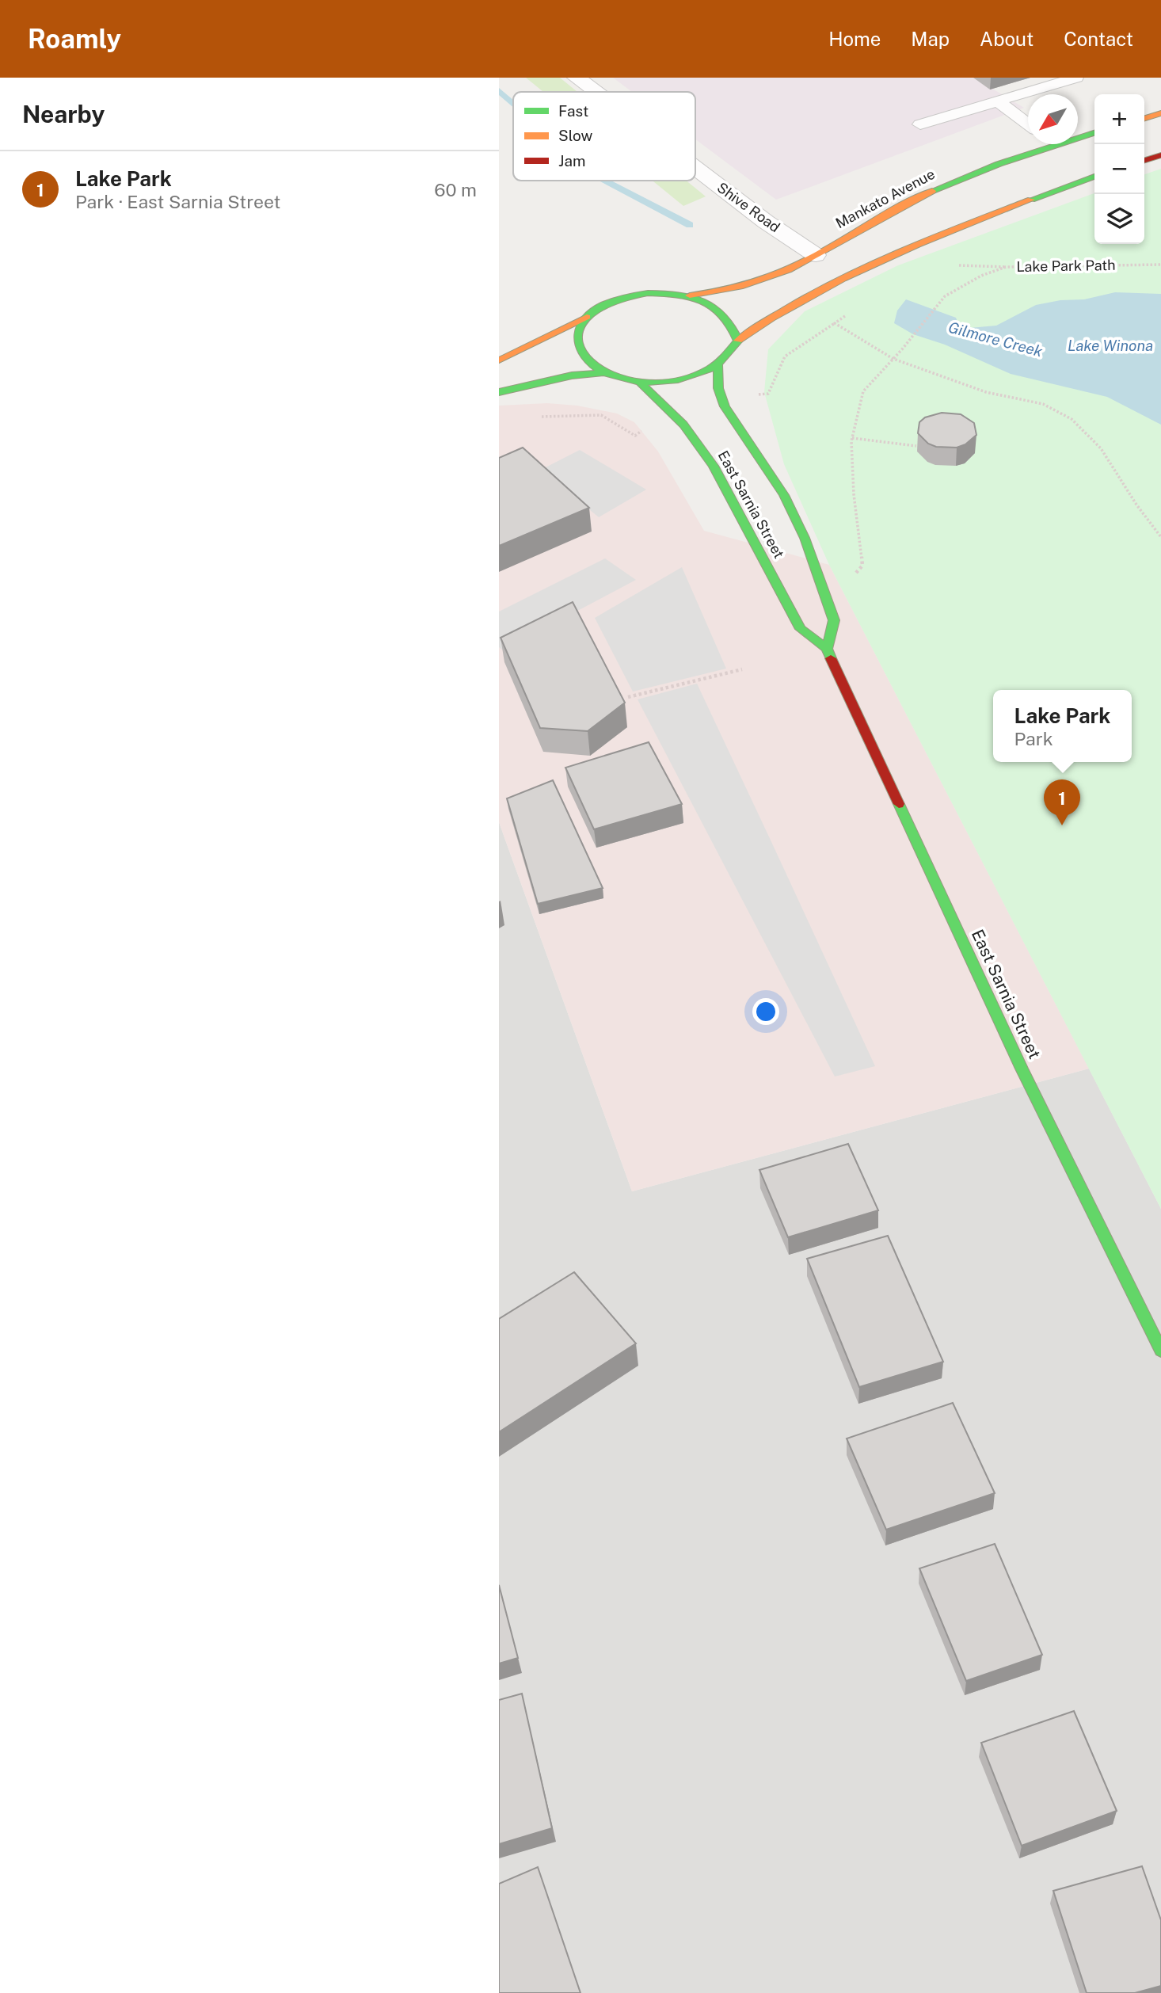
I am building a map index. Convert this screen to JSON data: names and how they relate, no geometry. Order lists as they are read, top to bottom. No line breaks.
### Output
{"streets":{"main road":["Mankato Avenue","East Sarnia Street"],"street":["Shive Road"],"path":["Lake Park Path"]},"crossings":[["Mankato Avenue","Shive Road"],["Mankato Avenue","East Sarnia Street"]],"water":["Gilmore Creek","Lake Winona"],"legend":["Fast","Slow","Jam"],"north":"bottom left","page":{"header":"Roamly","nav":["Home","Map","About","Contact"],"heading":"Nearby","map_buttons":["+","−"],"list":[{"mark":"1","name":"Lake Park","note":"Park · East Sarnia Street","value":"60 m"}],"popup":["Lake Park","Park"],"pins":"1"}}
